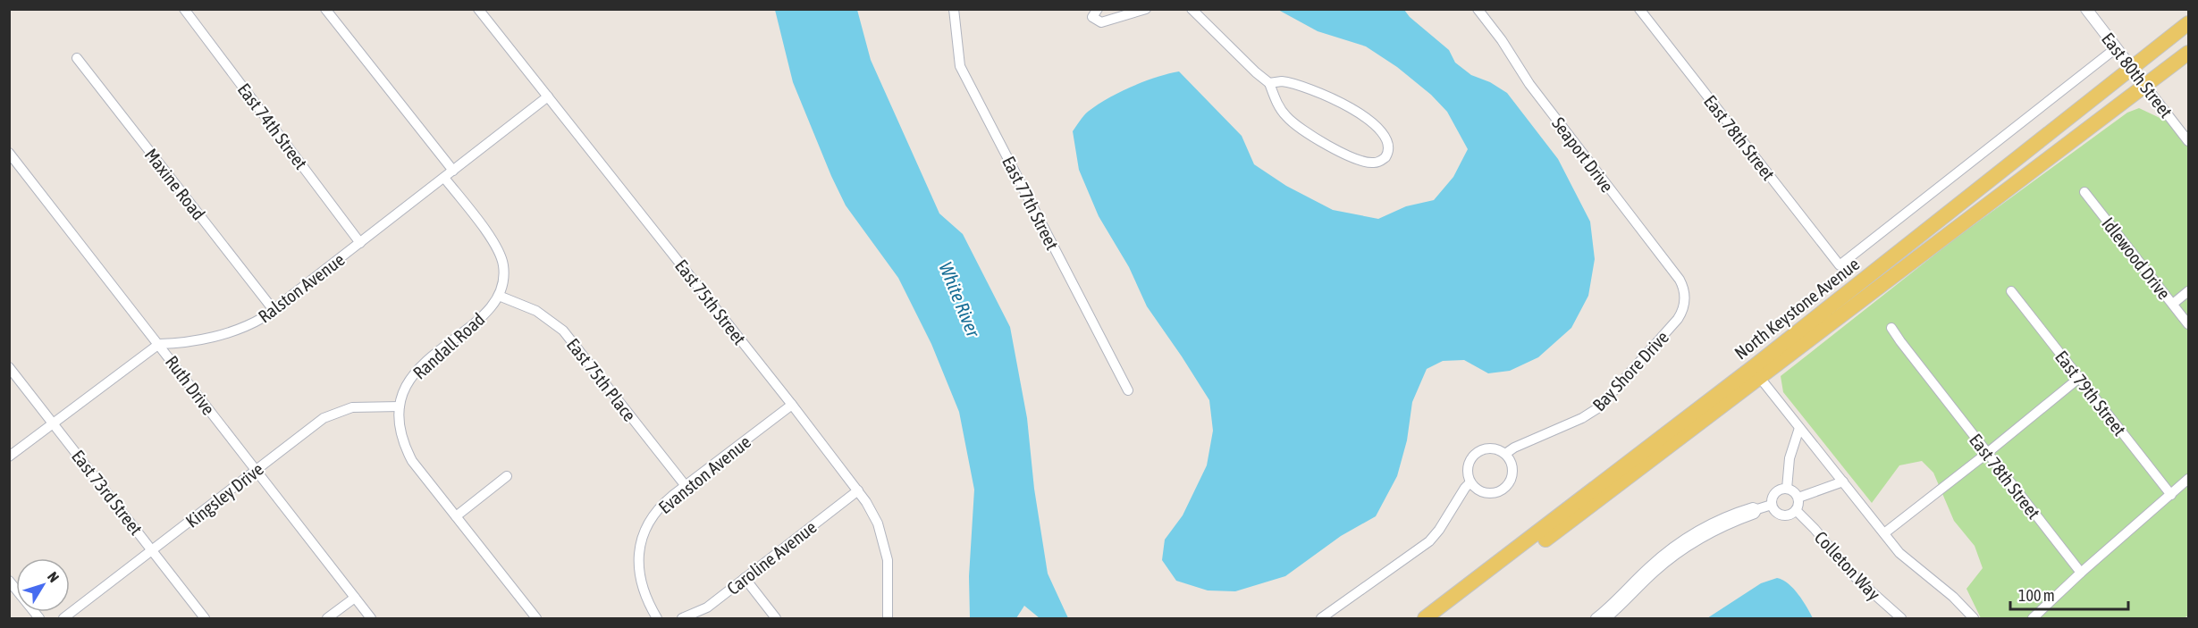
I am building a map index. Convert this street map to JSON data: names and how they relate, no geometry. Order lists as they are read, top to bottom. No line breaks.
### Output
{"streets":{"main road":["North Keystone Avenue"],"street":["East 80th Street","East 74th Street","East 78th Street","Seaport Drive","Maxine Road","East 77th Street","Idlewood Drive","Ralston Avenue","East 75th Street","Randall Road","Bay Shore Drive","East 75th Place","Ruth Drive","East 79th Street","Evanston Avenue","East 73rd Street","Kingsley Drive","Caroline Avenue","Colleton Way"]},"crossings":[["East 80th Street","North Keystone Avenue"],["East 74th Street","Ralston Avenue"],["East 78th Street","North Keystone Avenue"],["Seaport Drive","Bay Shore Drive"],["Maxine Road","Ralston Avenue"],["Ralston Avenue","East 75th Street"],["Ralston Avenue","Randall Road"],["Ralston Avenue","Ruth Drive"],["East 75th Street","Evanston Avenue"],["East 75th Street","Caroline Avenue"],["Randall Road","East 75th Place"],["Randall Road","Kingsley Drive"],["East 75th Place","Evanston Avenue"],["Ruth Drive","Kingsley Drive"],["East 73rd Street","Kingsley Drive"]],"water":["White River"],"scale_bar":"100 m","north":"top right"}
